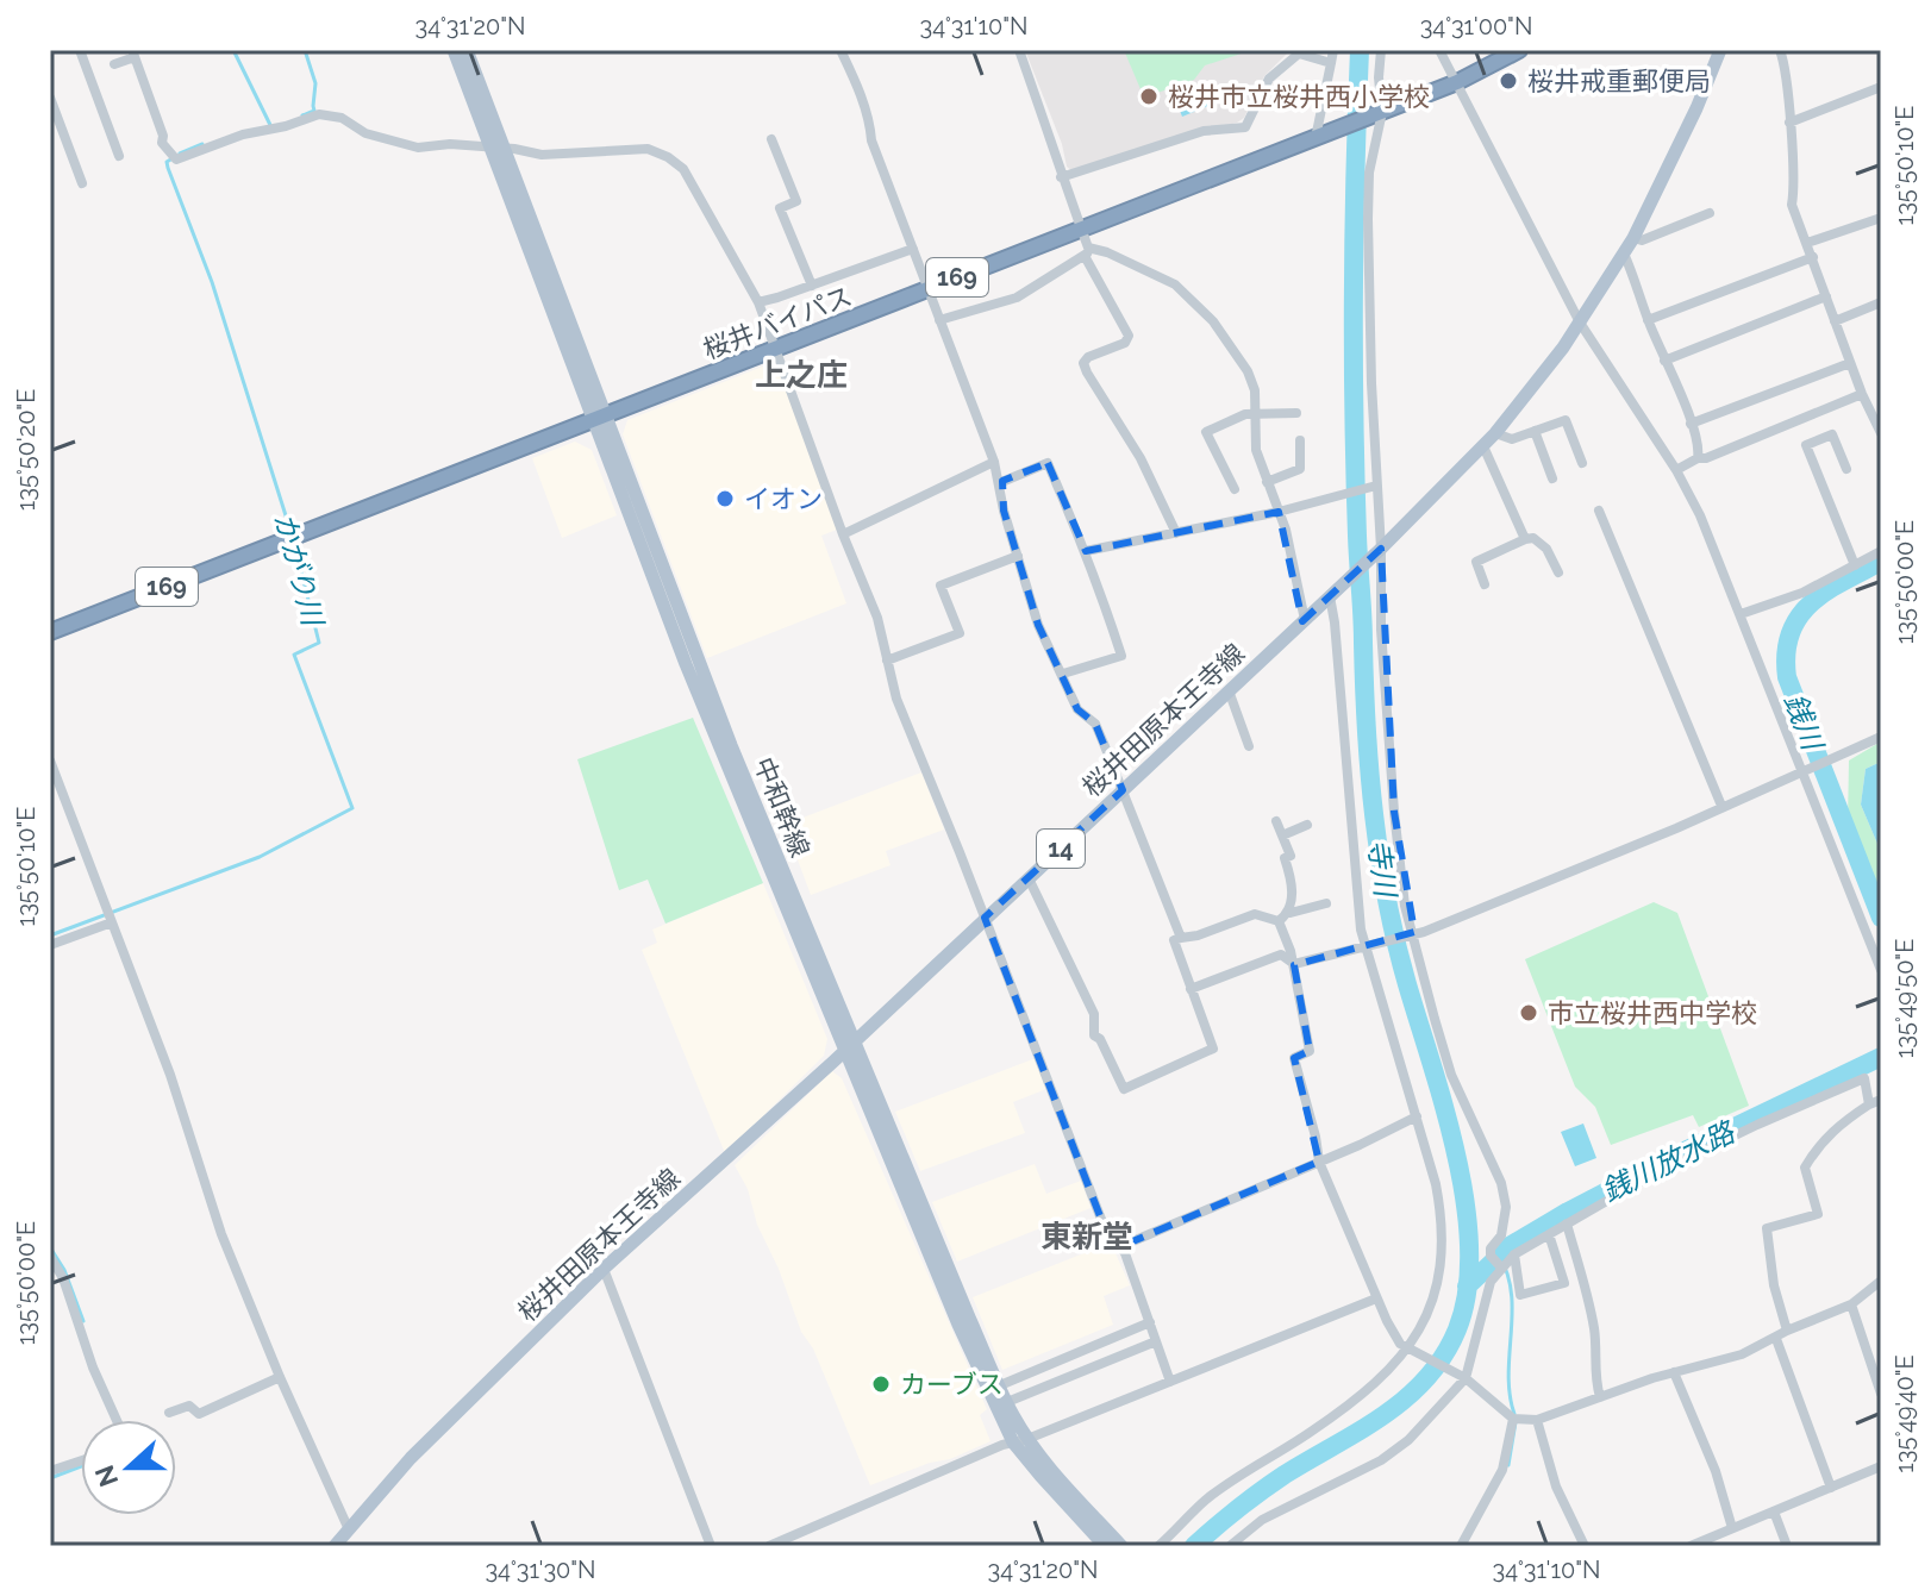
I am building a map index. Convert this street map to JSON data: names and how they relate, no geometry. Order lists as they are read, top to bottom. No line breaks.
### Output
{"streets":{"highway":["169","桜井バイパス"],"main road":["桜井田原本王寺線","中和幹線","14"]},"crossings":[["桜井バイパス","中和幹線"],["桜井田原本王寺線","中和幹線"]],"districts":["上之庄","東新堂"],"water":["かがり川","銭川","寺川","銭川放水路"],"places":["桜井戒重郵便局","桜井市立桜井西小学校","イオン","市立桜井西中学校","カーブス"],"north":"left","coordinates":["34°31'20\"N","34°31'10\"N","34°31'00\"N","135°50'10\"E","135°50'20\"E","135°50'00\"E","135°49'50\"E","135°49'40\"E","34°31'30\"N"]}
